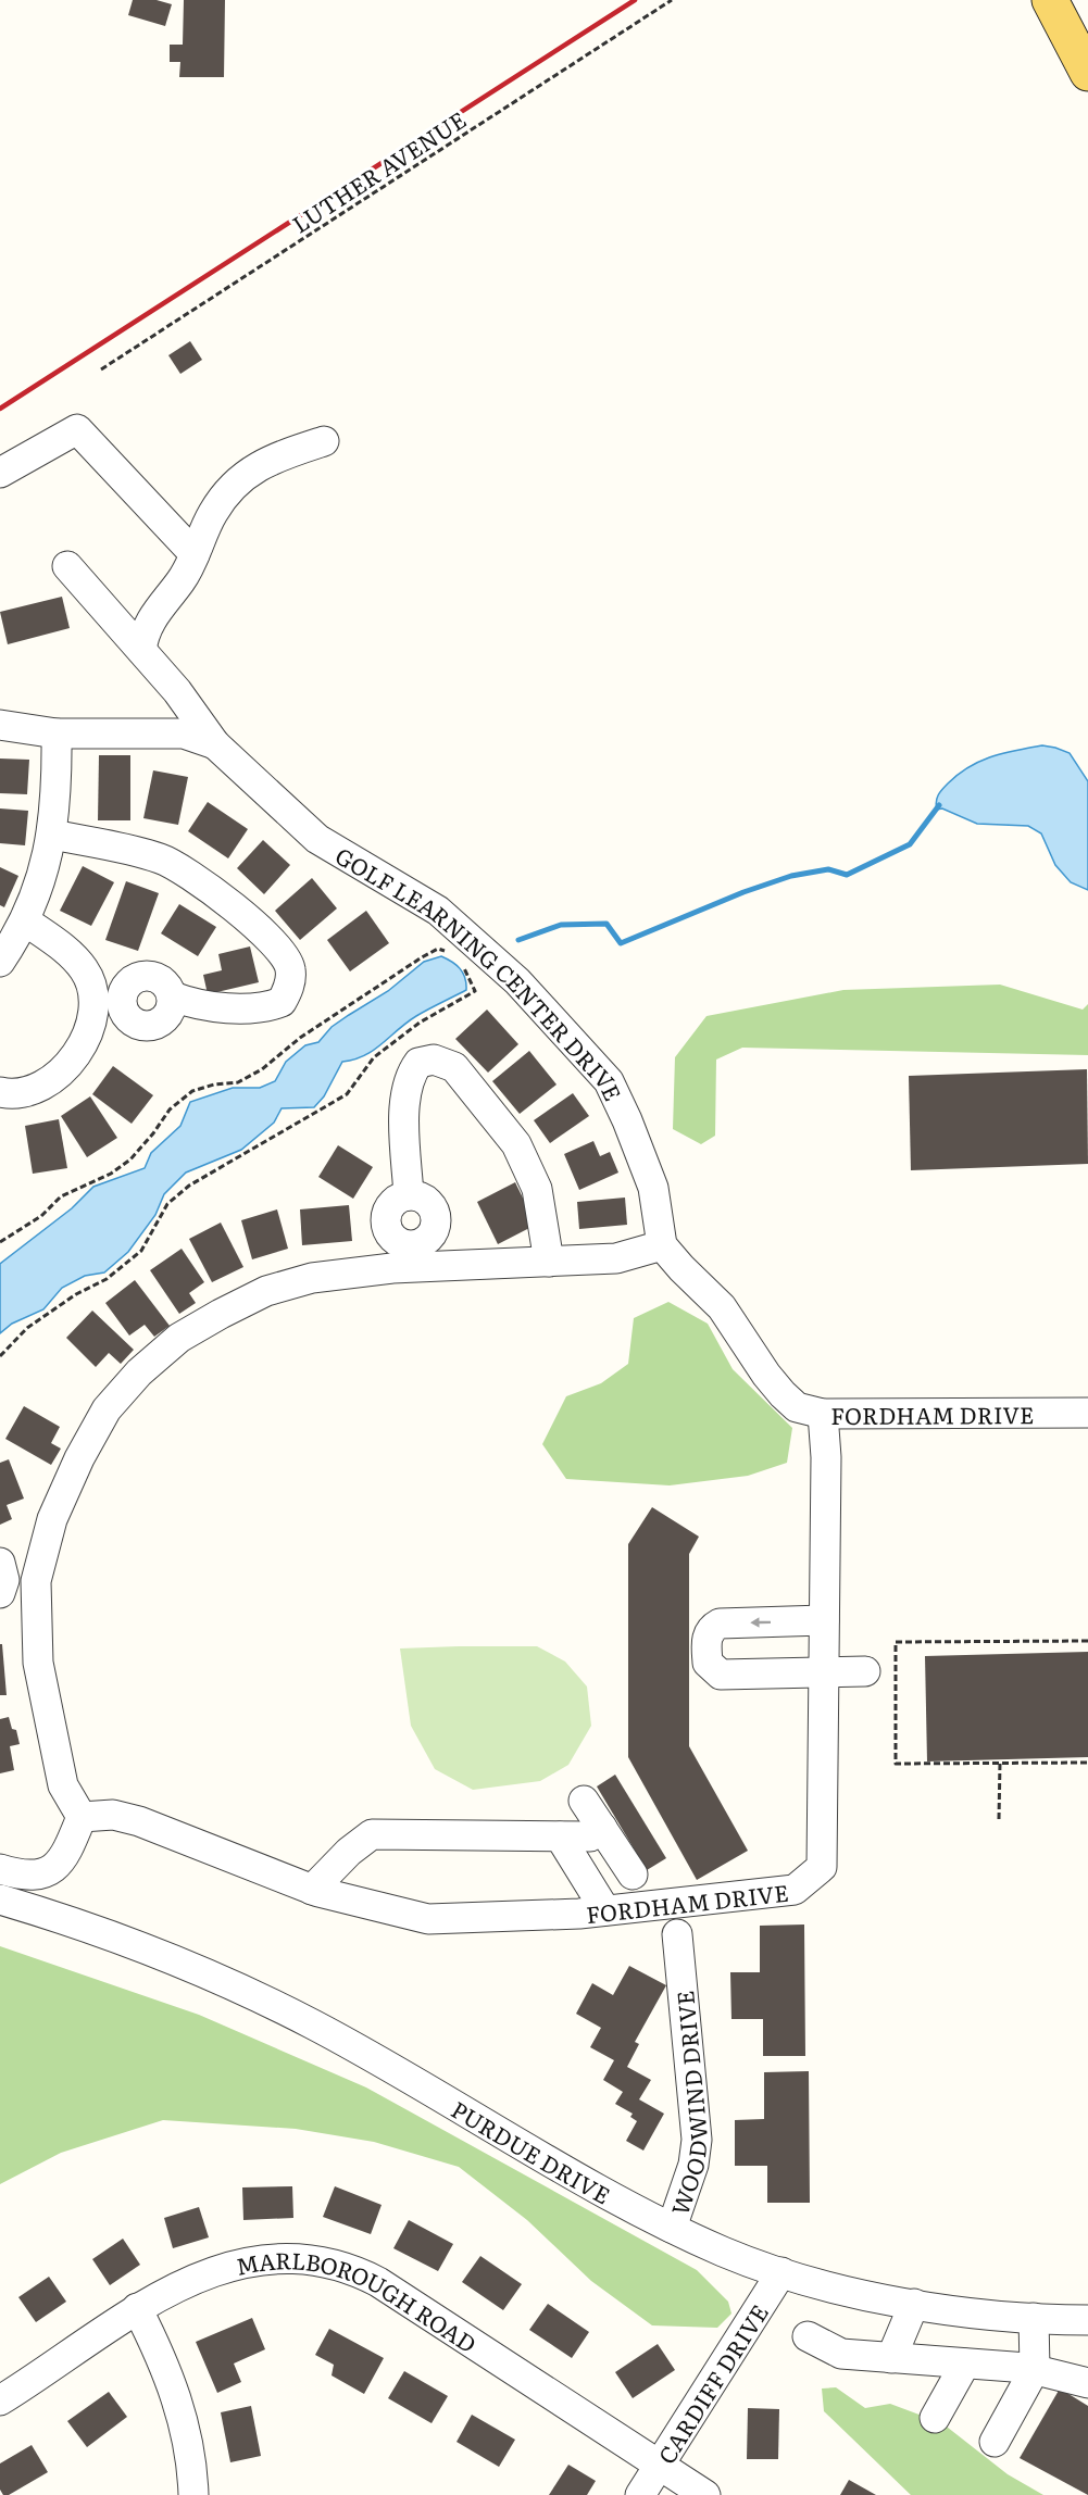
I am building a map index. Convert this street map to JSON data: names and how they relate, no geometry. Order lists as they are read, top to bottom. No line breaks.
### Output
{"streets":{"street":["GOLF LEARNING CENTER DRIVE","FORDHAM DRIVE","WOODWIND DRIVE","PURDUE DRIVE","MARLBOROUGH ROAD","CARDIFF DRIVE"],"path":["LUTHER AVENUE"]},"crossings":[["WOODWIND DRIVE","PURDUE DRIVE"],["PURDUE DRIVE","CARDIFF DRIVE"],["MARLBOROUGH ROAD","CARDIFF DRIVE"]]}
